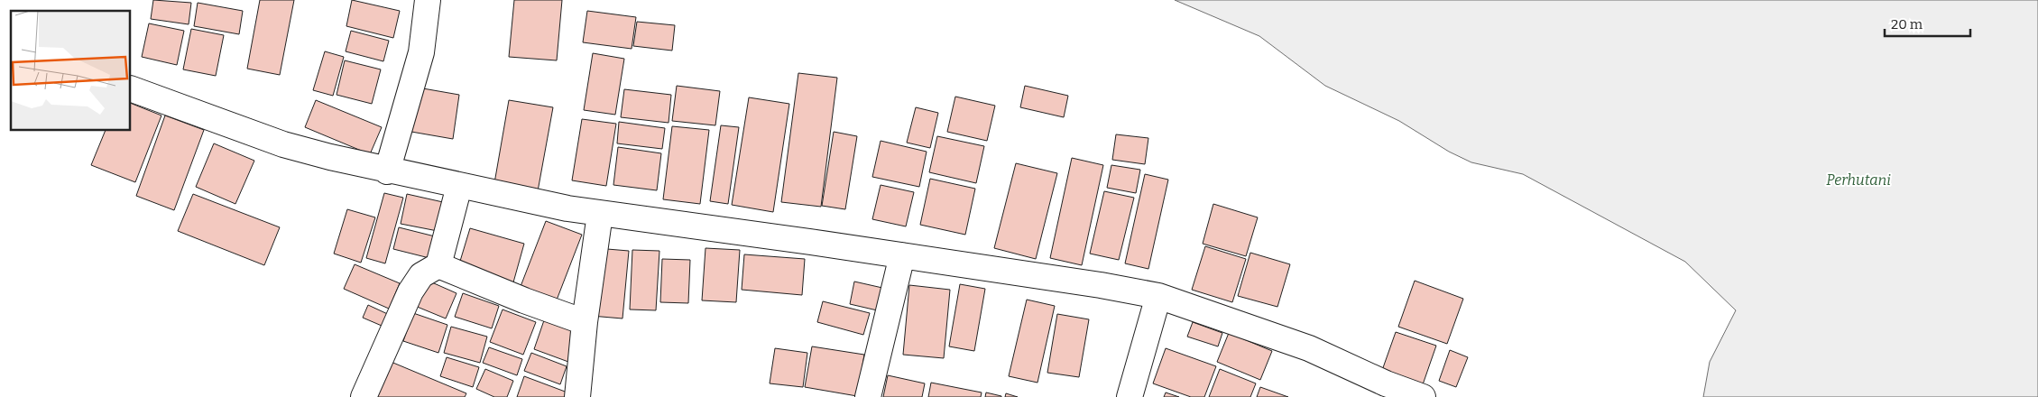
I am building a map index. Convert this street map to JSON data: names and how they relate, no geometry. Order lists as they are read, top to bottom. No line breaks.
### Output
{"parks":["Perhutani"],"scale_bar":"20 m"}
